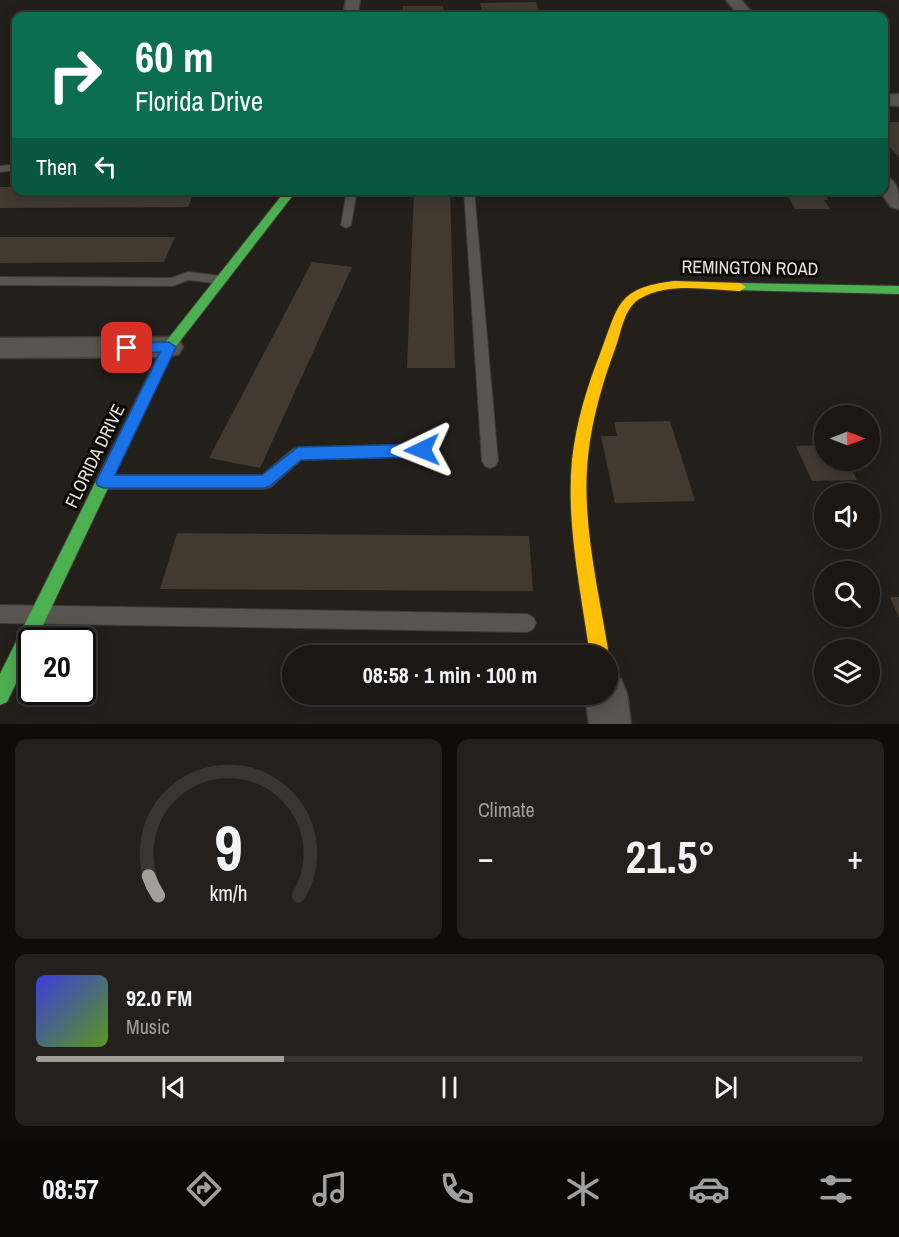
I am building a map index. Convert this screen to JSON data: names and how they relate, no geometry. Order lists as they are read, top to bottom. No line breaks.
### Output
{"streets":{"street":["REMINGTON ROAD","FLORIDA DRIVE"]},"north":"right","page":{"turn":["60 m","Florida Drive"],"then":"Then","limit":"20","trip":"08:58 · 1 min · 100 m","tile":"Climate","heat":["−","21.5°","+"],"song":["92.0 FM","Music"],"tabs":"08:57","gauge":["9","km/h"]}}
